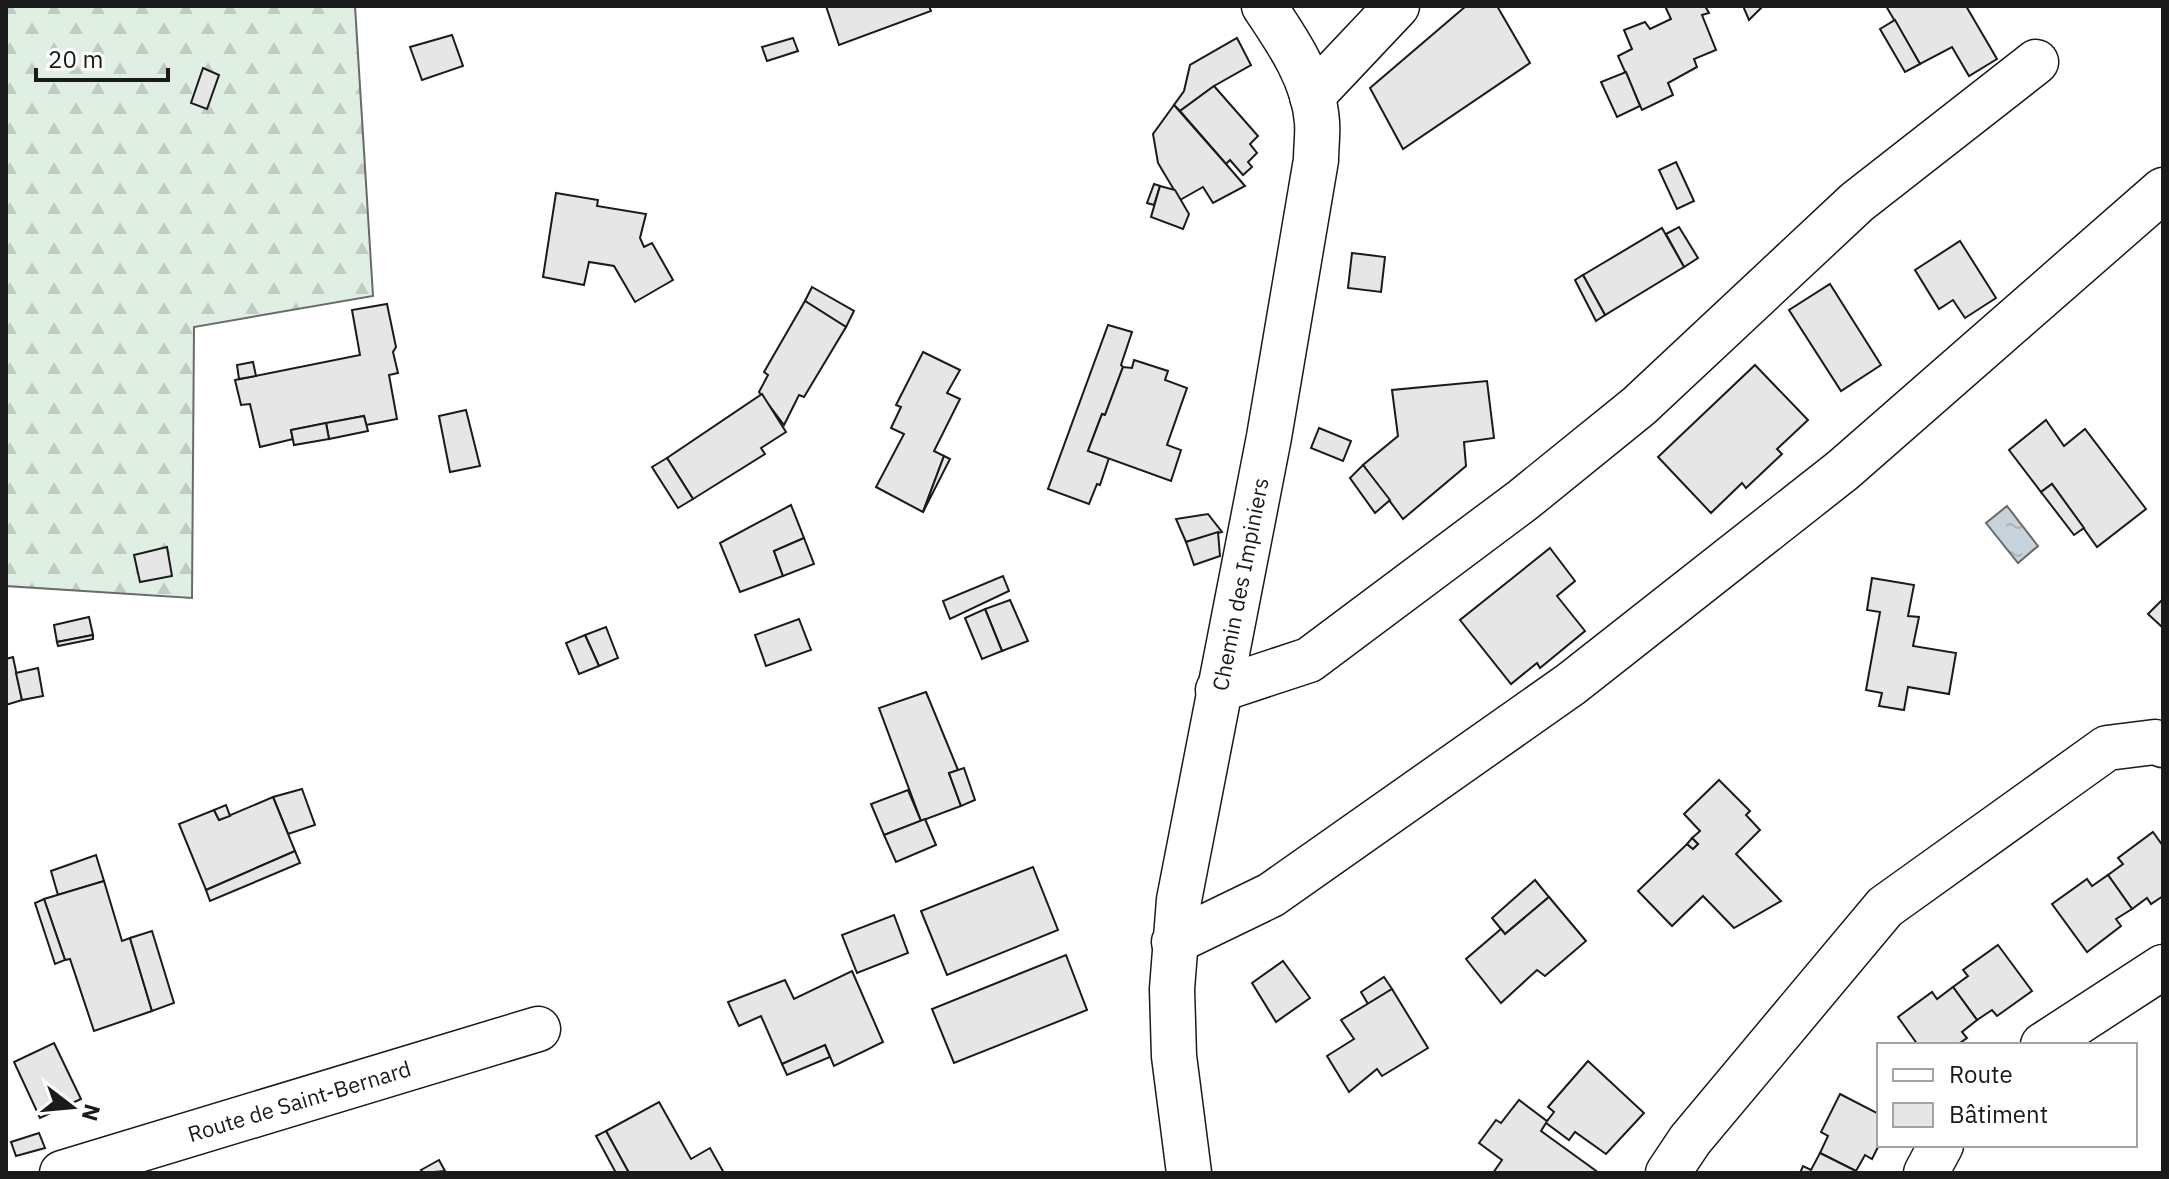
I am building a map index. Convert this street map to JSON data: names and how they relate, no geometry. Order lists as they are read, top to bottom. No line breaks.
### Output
{"streets":{"street":["Chemin des Impiniers","Route de Saint-Bernard"]},"legend":["Route","Bâtiment"],"scale_bar":"20 m","north":"right"}
